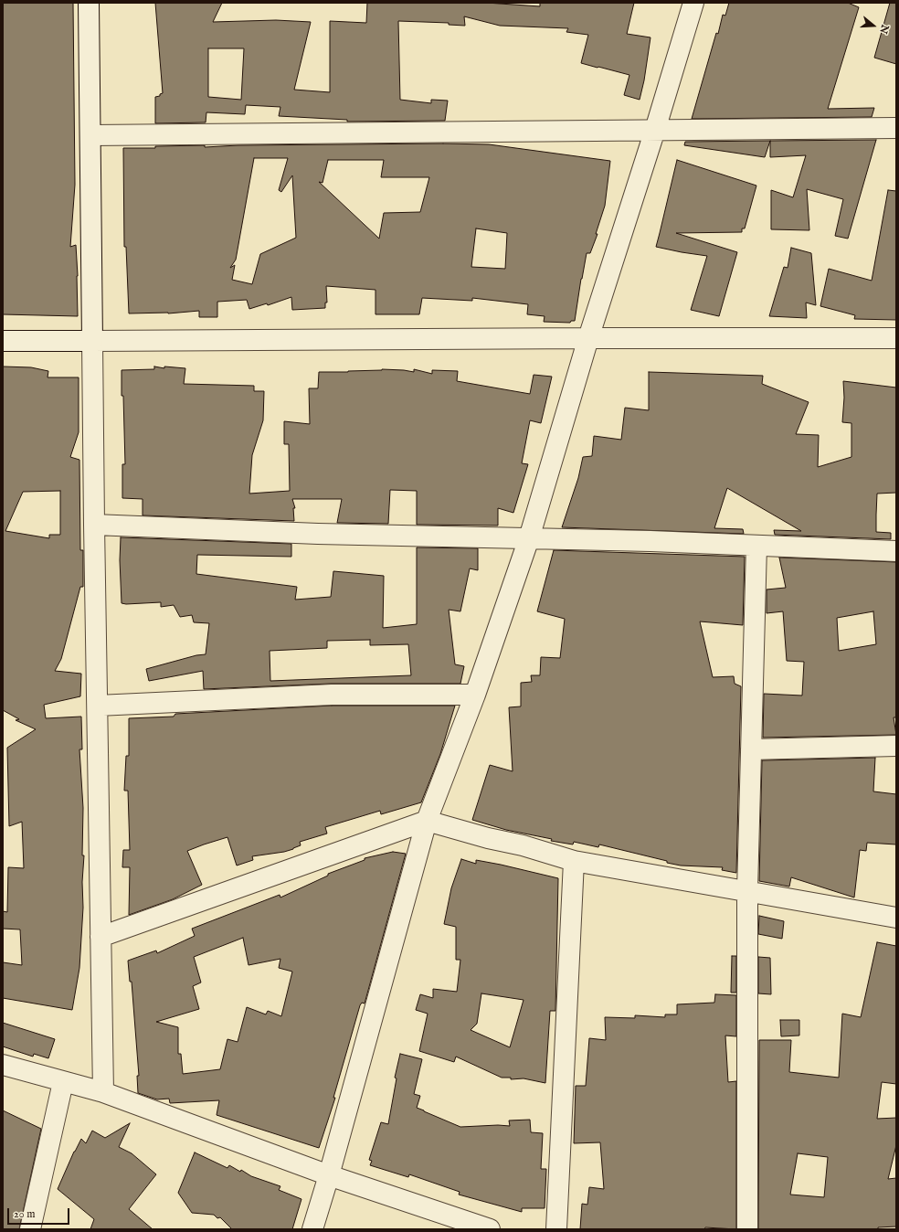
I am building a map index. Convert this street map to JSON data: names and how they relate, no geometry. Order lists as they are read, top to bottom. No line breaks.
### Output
{"scale_bar":"20 m","north":"right"}
